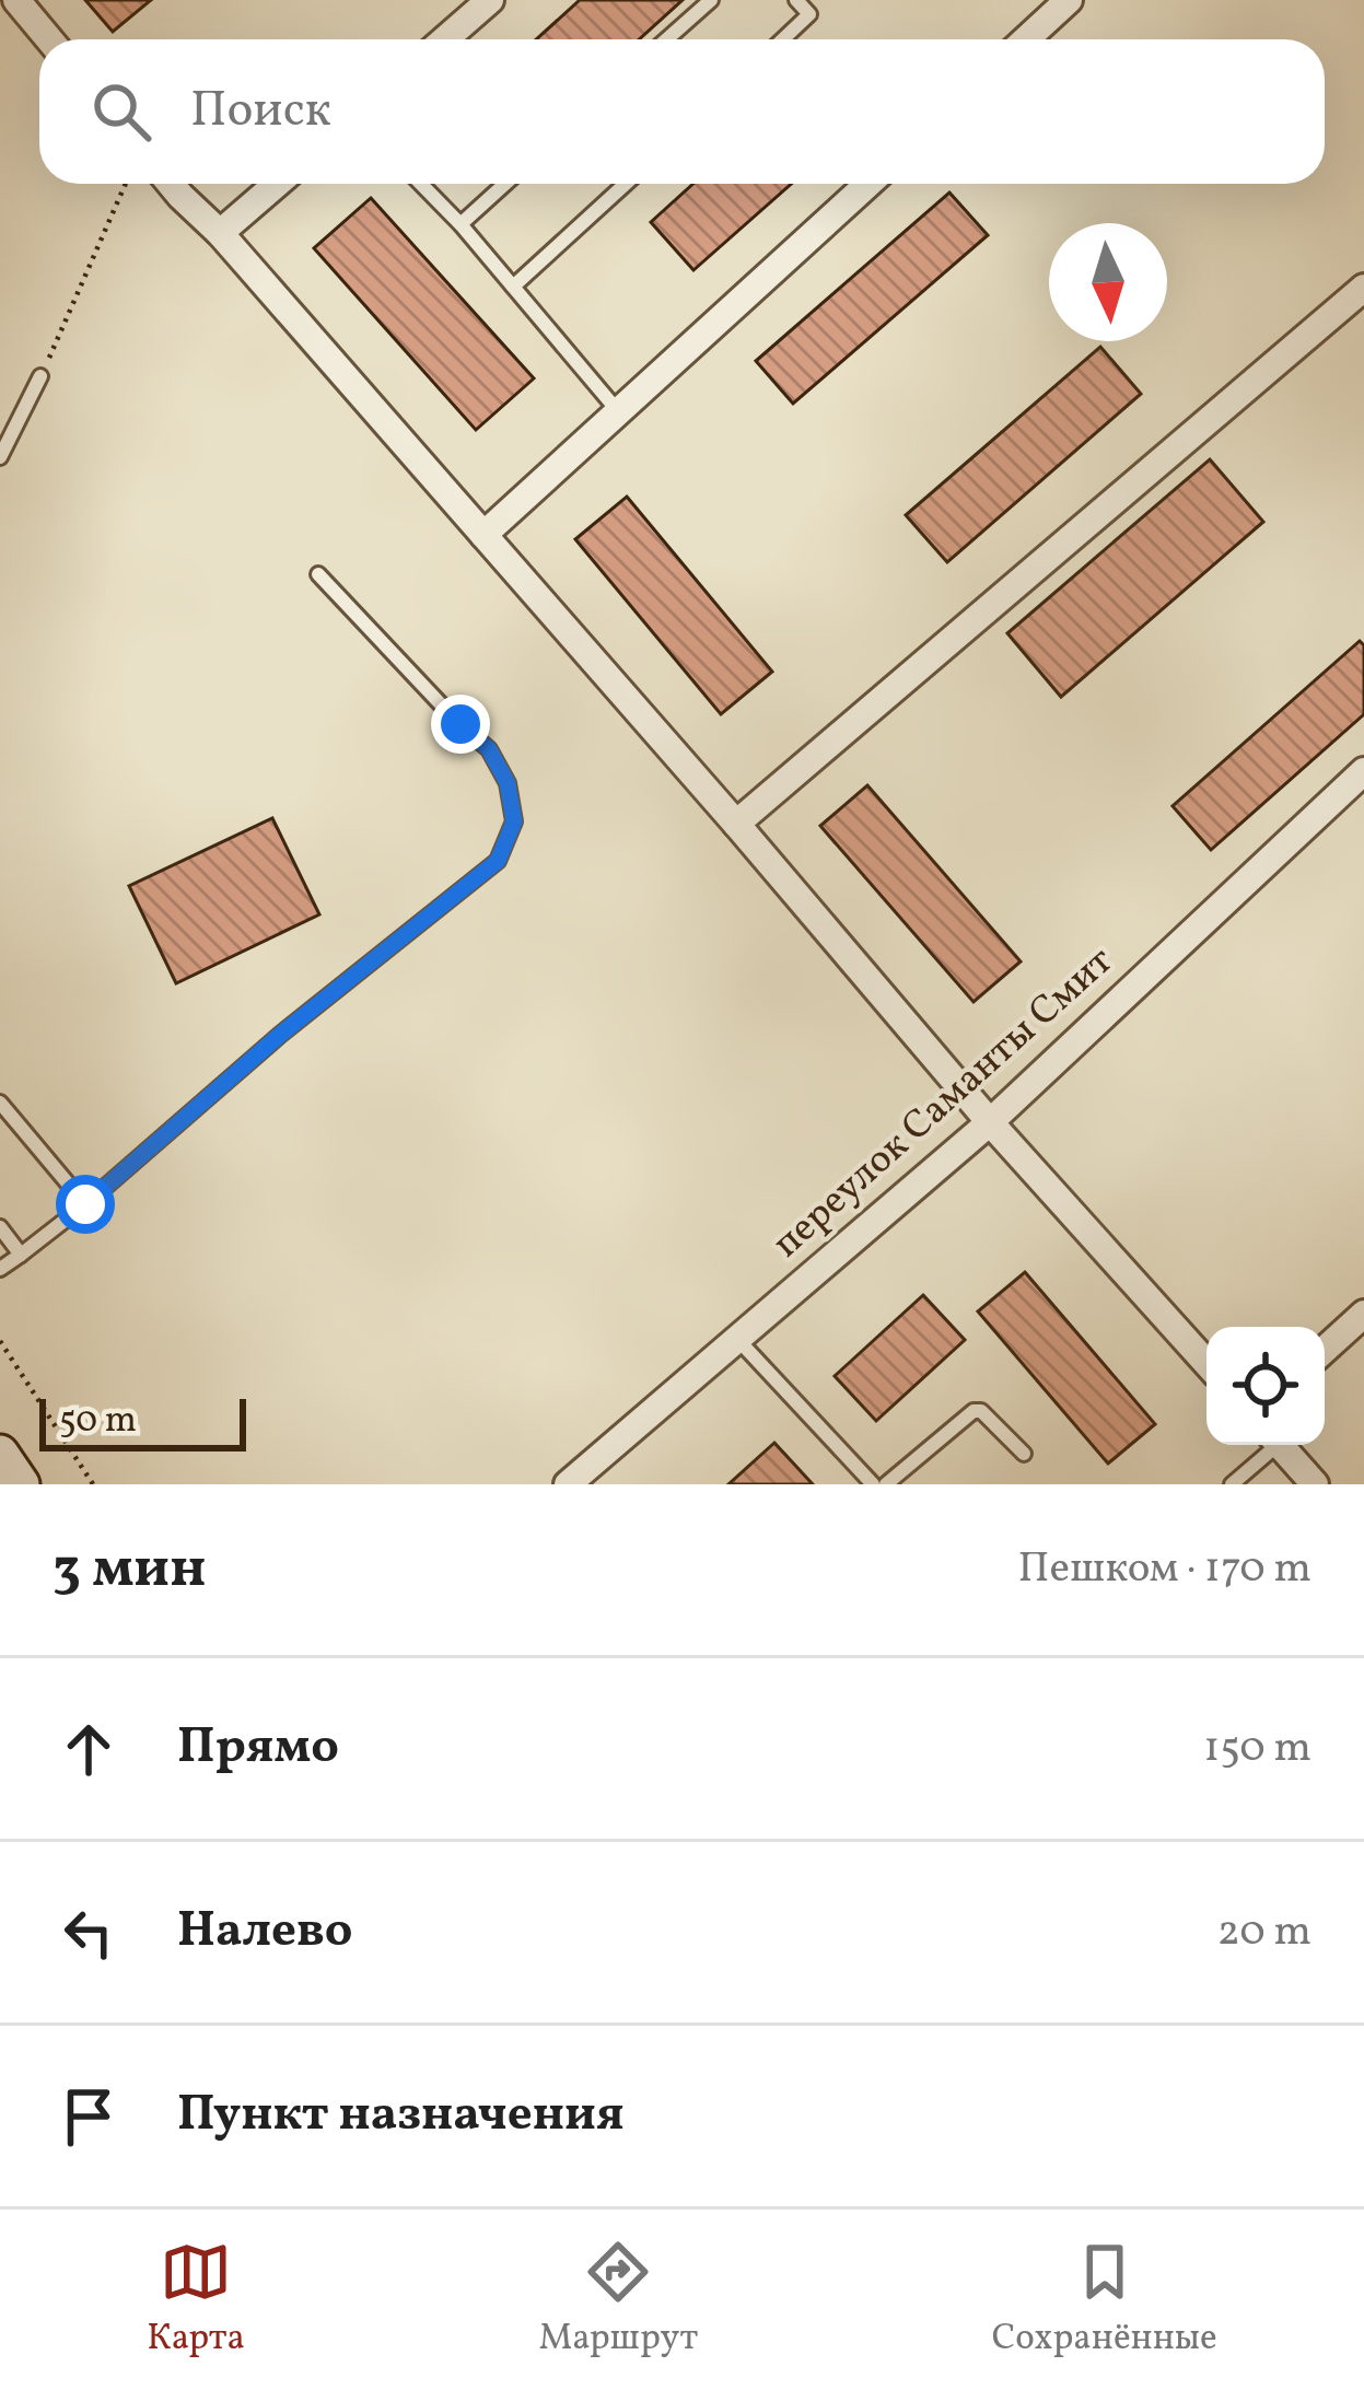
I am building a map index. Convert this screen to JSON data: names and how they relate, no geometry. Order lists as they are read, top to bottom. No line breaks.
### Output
{"streets":{"street":["переулок Саманты Смит"]},"scale_bar":"50 m","north":"bottom","page":{"search":"Поиск","scale":"50 m","heading":["3 мин","Пешком · 170 m"],"list":[["Прямо","150 m"],["Налево","20 m"],"Пункт назначения"],"nav":["Карта","Маршрут","Сохранённые"]}}
